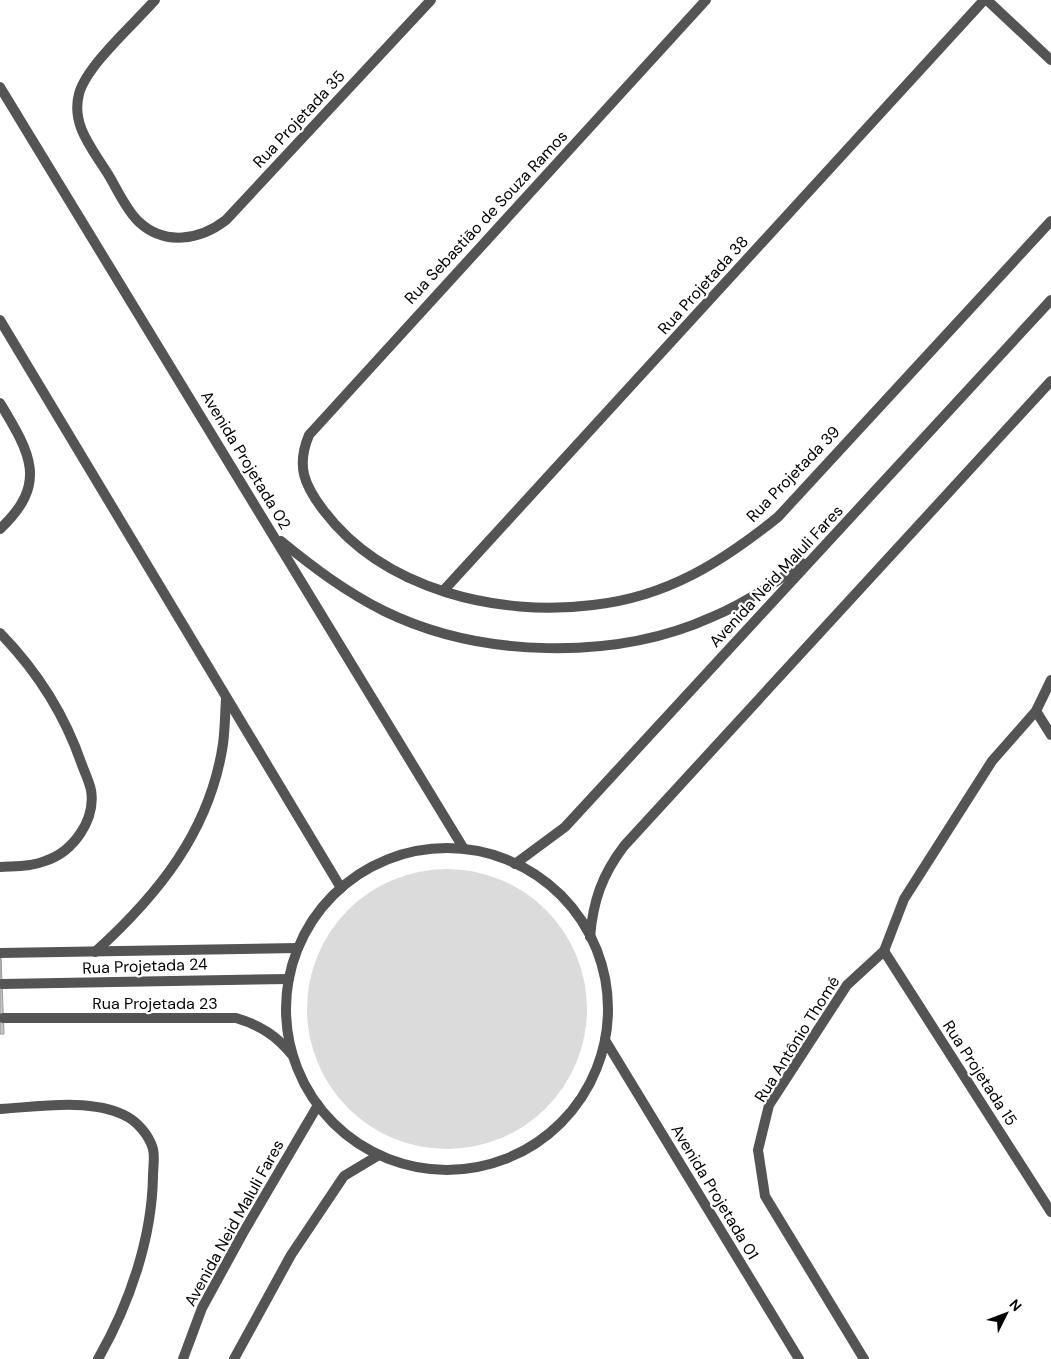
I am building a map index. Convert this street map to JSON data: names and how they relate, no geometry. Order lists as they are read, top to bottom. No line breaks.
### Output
{"streets":{"street":["Rua Projetada 35","Rua Sebastião de Souza Ramos","Rua Projetada 38","Avenida Projetada 02","Rua Projetada 39","Avenida Neid Maluli Fares","Rua Projetada 24","Rua Projetada 23","Rua Antônio Thomé","Rua Projetada 15","Avenida Projetada 01"]},"crossings":[["Rua Sebastião de Souza Ramos","Rua Projetada 39"],["Rua Projetada 38","Rua Projetada 39"],["Rua Antônio Thomé","Rua Projetada 15"]],"north":"top right"}
